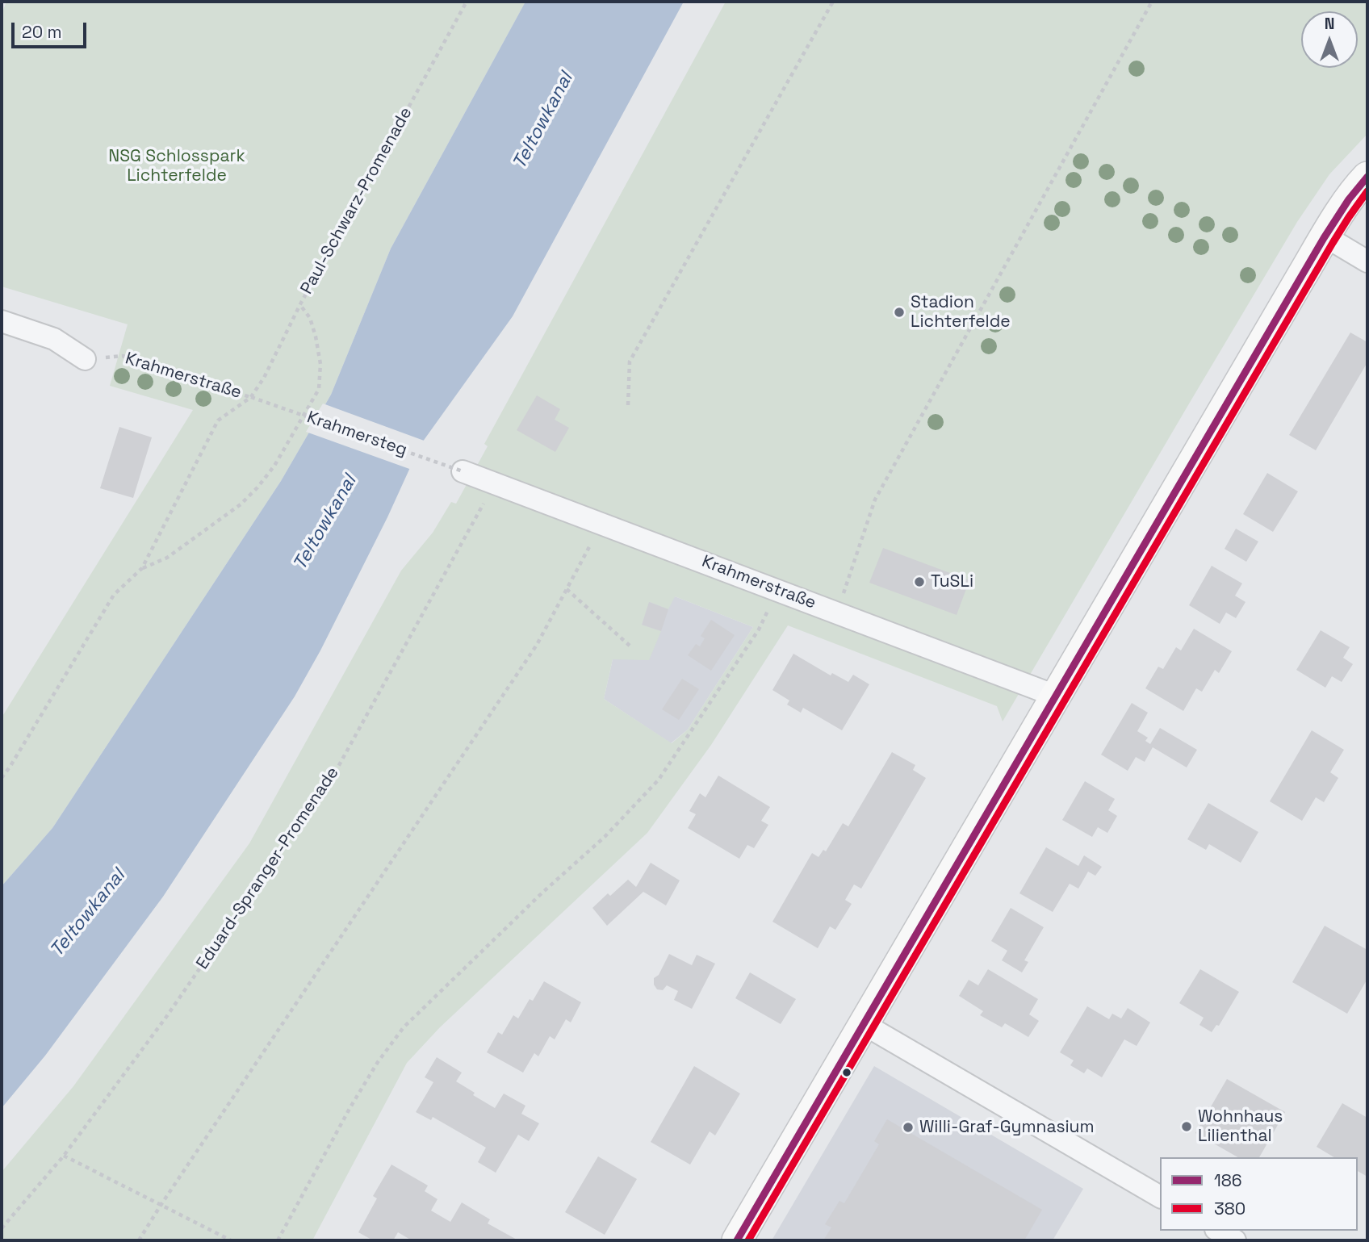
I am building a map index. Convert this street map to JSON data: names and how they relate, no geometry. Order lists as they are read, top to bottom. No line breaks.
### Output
{"streets":{"street":["Krahmerstraße"],"path":["Paul-Schwarz-Promenade","Krahmersteg","Eduard-Spranger-Promenade"]},"crossings":[["Krahmerstraße","Krahmersteg"],["Krahmerstraße","Eduard-Spranger-Promenade"]],"water":["Teltowkanal"],"parks":["NSG Schlosspark Lichterfelde"],"places":["Stadion Lichterfelde","TuSLi","Wohnhaus Lilienthal","Willi-Graf-Gymnasium"],"lines":["transit line 186","transit line 380"],"legend":["186","380"],"scale_bar":"20 m","north":"top"}
